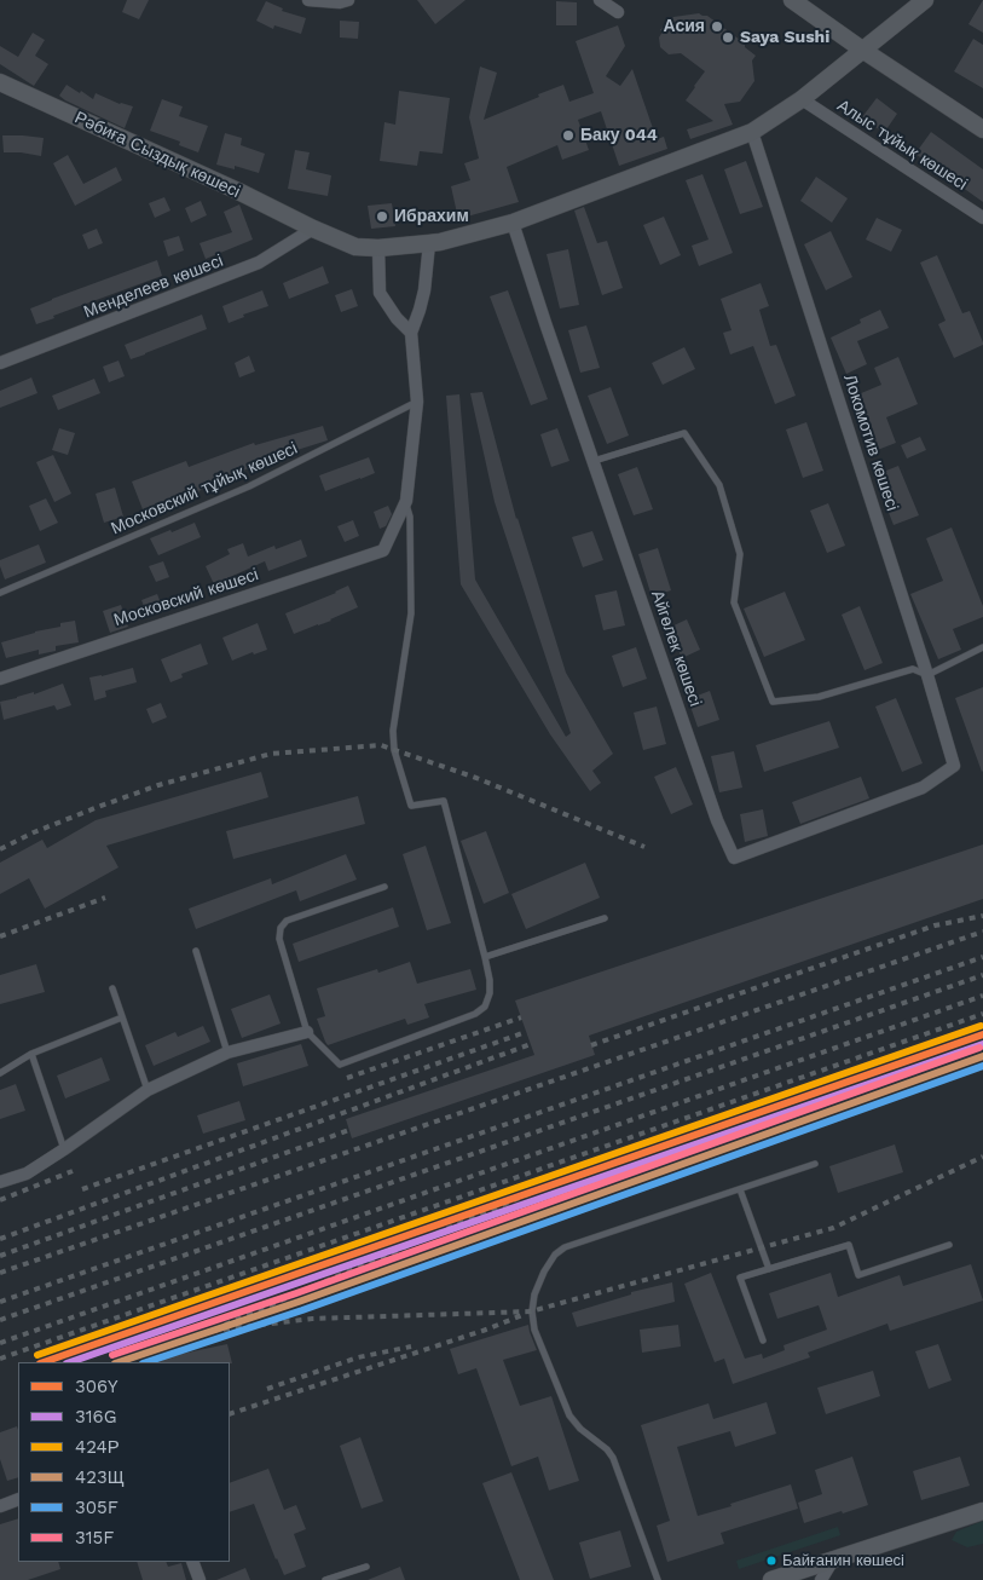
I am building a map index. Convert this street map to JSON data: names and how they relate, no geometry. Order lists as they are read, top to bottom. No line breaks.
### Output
{"streets":{"street":["Алыс тұйық көшесі","Рәбиға Сыздық көшесі","Менделеев көшесі","Локомотив көшесі","Московский көшесі","Айгөлек көшесі"],"lane":["Московский тұйық көшесі"]},"crossings":[["Алыс тұйық көшесі","Рәбиға Сыздық көшесі"],["Рәбиға Сыздық көшесі","Менделеев көшесі"],["Рәбиға Сыздық көшесі","Локомотив көшесі"],["Рәбиға Сыздық көшесі","Айгөлек көшесі"],["Локомотив көшесі","Айгөлек көшесі"]],"places":["Асия","Saya Sushi","Баку 044","Ибрахим","Байғанин көшесі"],"lines":["transit line 424Р","transit line 306Y","transit line 316G","transit line 315F","transit line 423Щ","transit line 305F"],"legend":["306Y","316G","424Р","423Щ","305F","315F"]}
